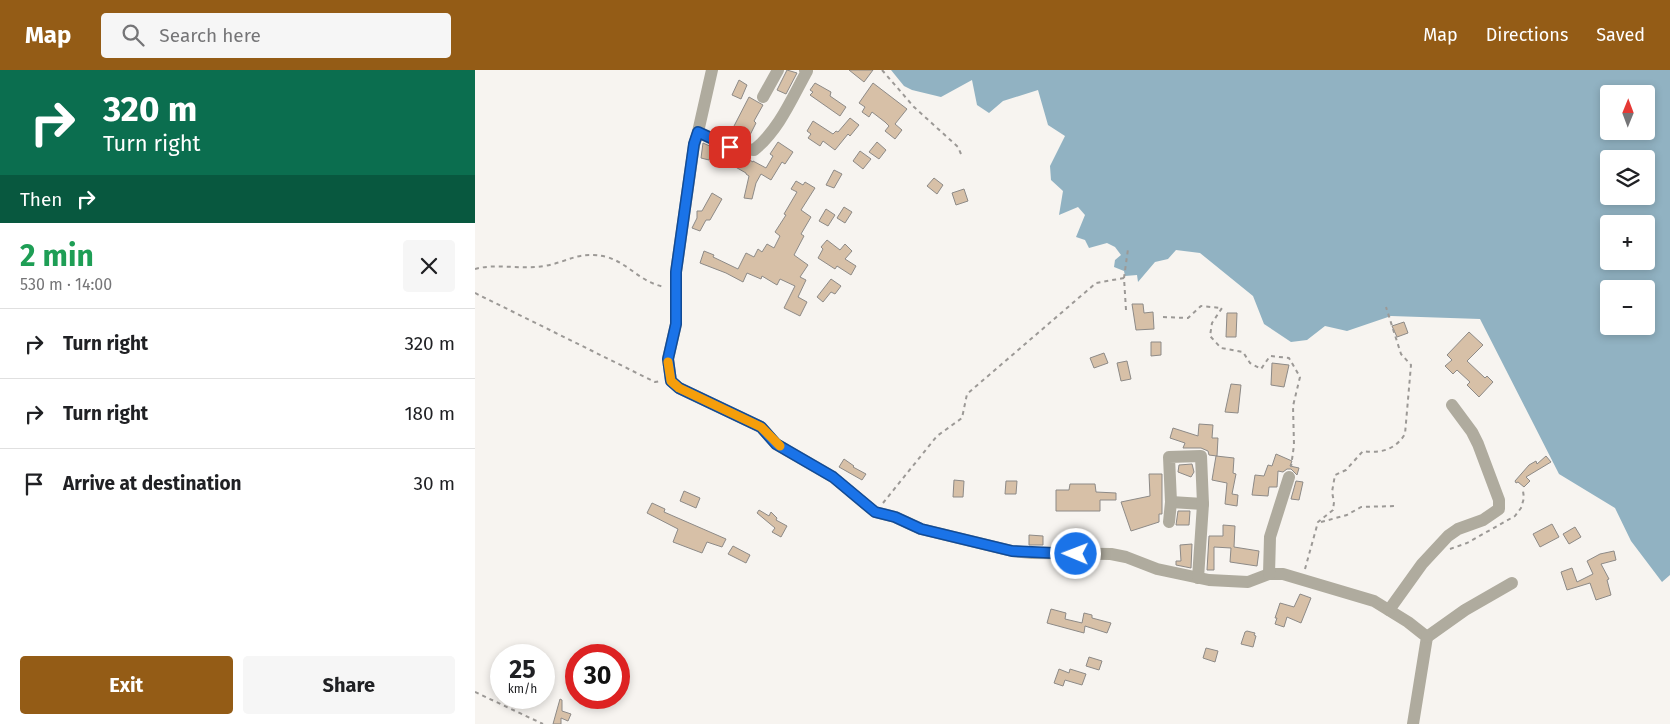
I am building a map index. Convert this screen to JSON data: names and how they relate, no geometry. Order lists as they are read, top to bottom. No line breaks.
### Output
{"north":"top","page":{"header":"Map","search":"Search here","nav":["Map","Directions","Saved"],"turn":["320 m","Turn right"],"map_buttons":["+","−"],"then":"Then","heading":["2 min","530 m · 14:00"],"list":[{"name":"Turn right","value":"320 m"},{"name":"Turn right","value":"180 m"},{"name":"Arrive at destination","value":"30 m"}],"speed":"25 km/h","limit":"30","buttons":["Exit","Share"]}}
